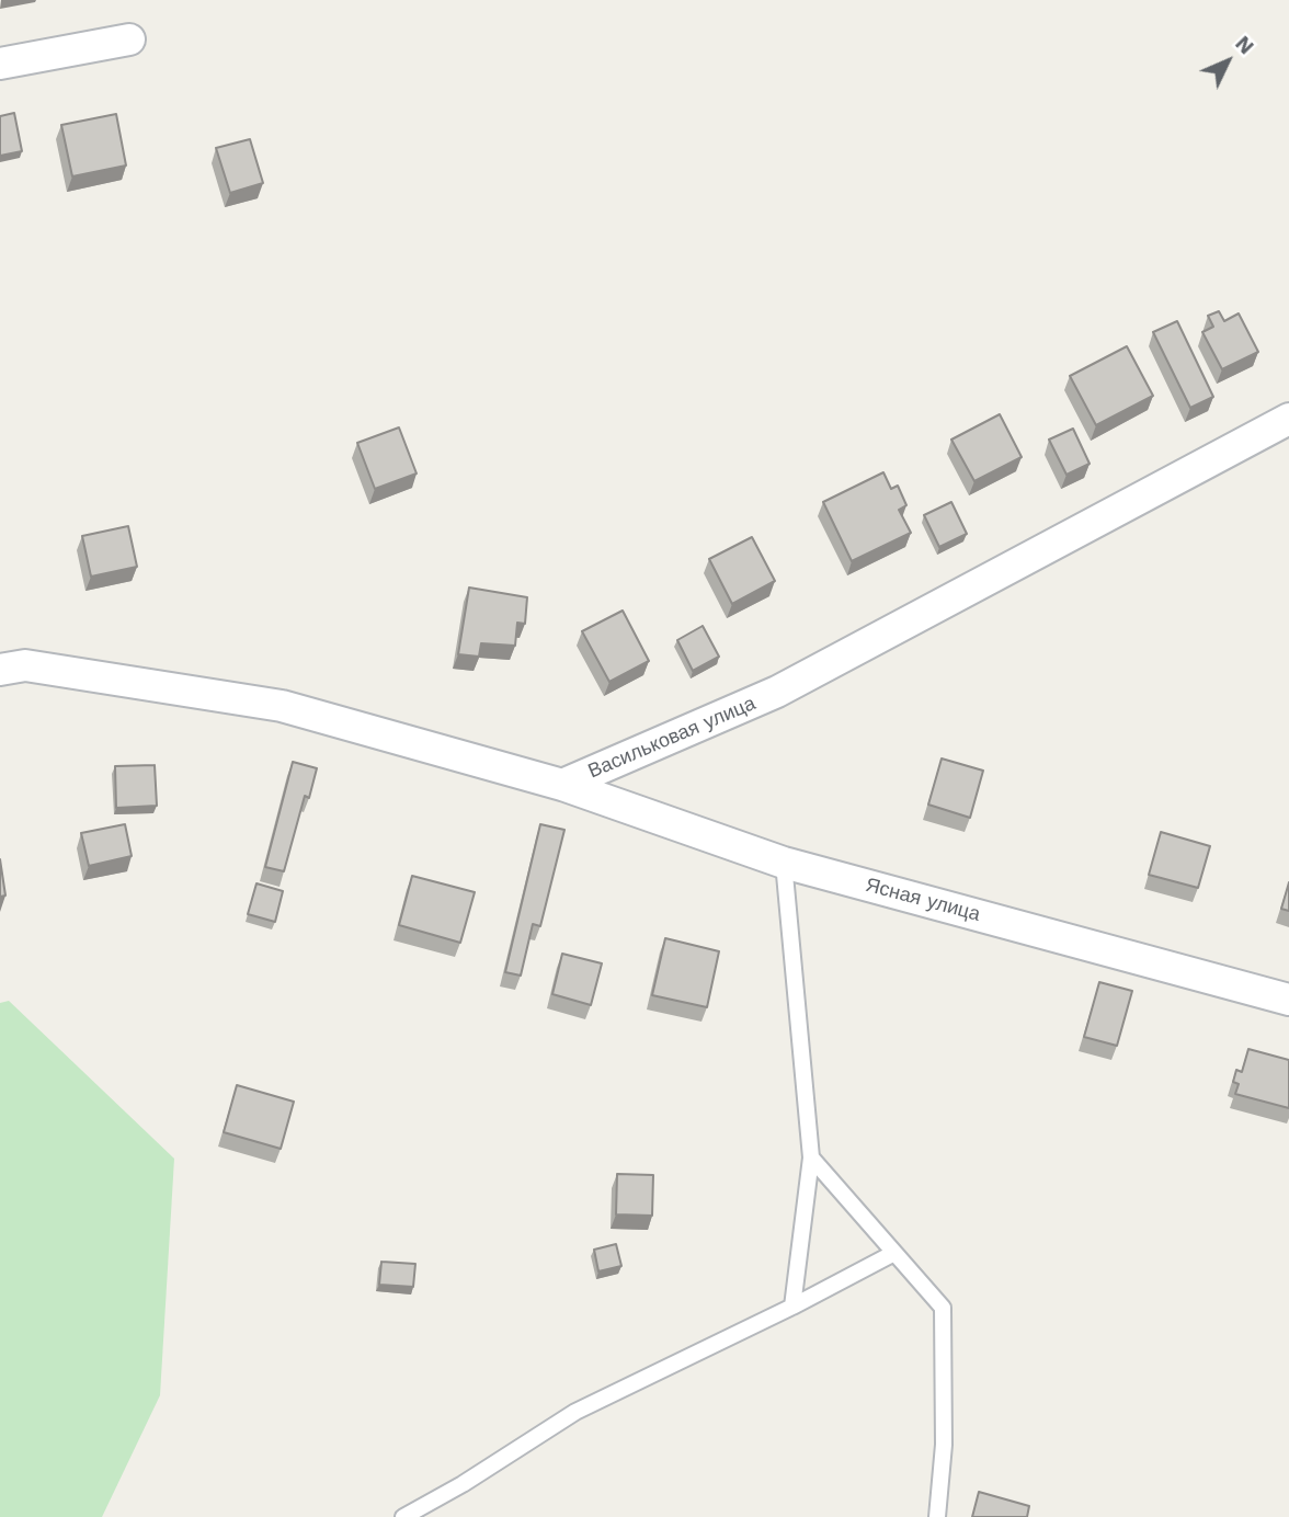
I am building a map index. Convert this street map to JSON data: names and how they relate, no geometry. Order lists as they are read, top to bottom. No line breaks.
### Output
{"streets":{"street":["Васильковая улица","Ясная улица"]},"crossings":[["Васильковая улица","Ясная улица"]],"north":"top right"}
